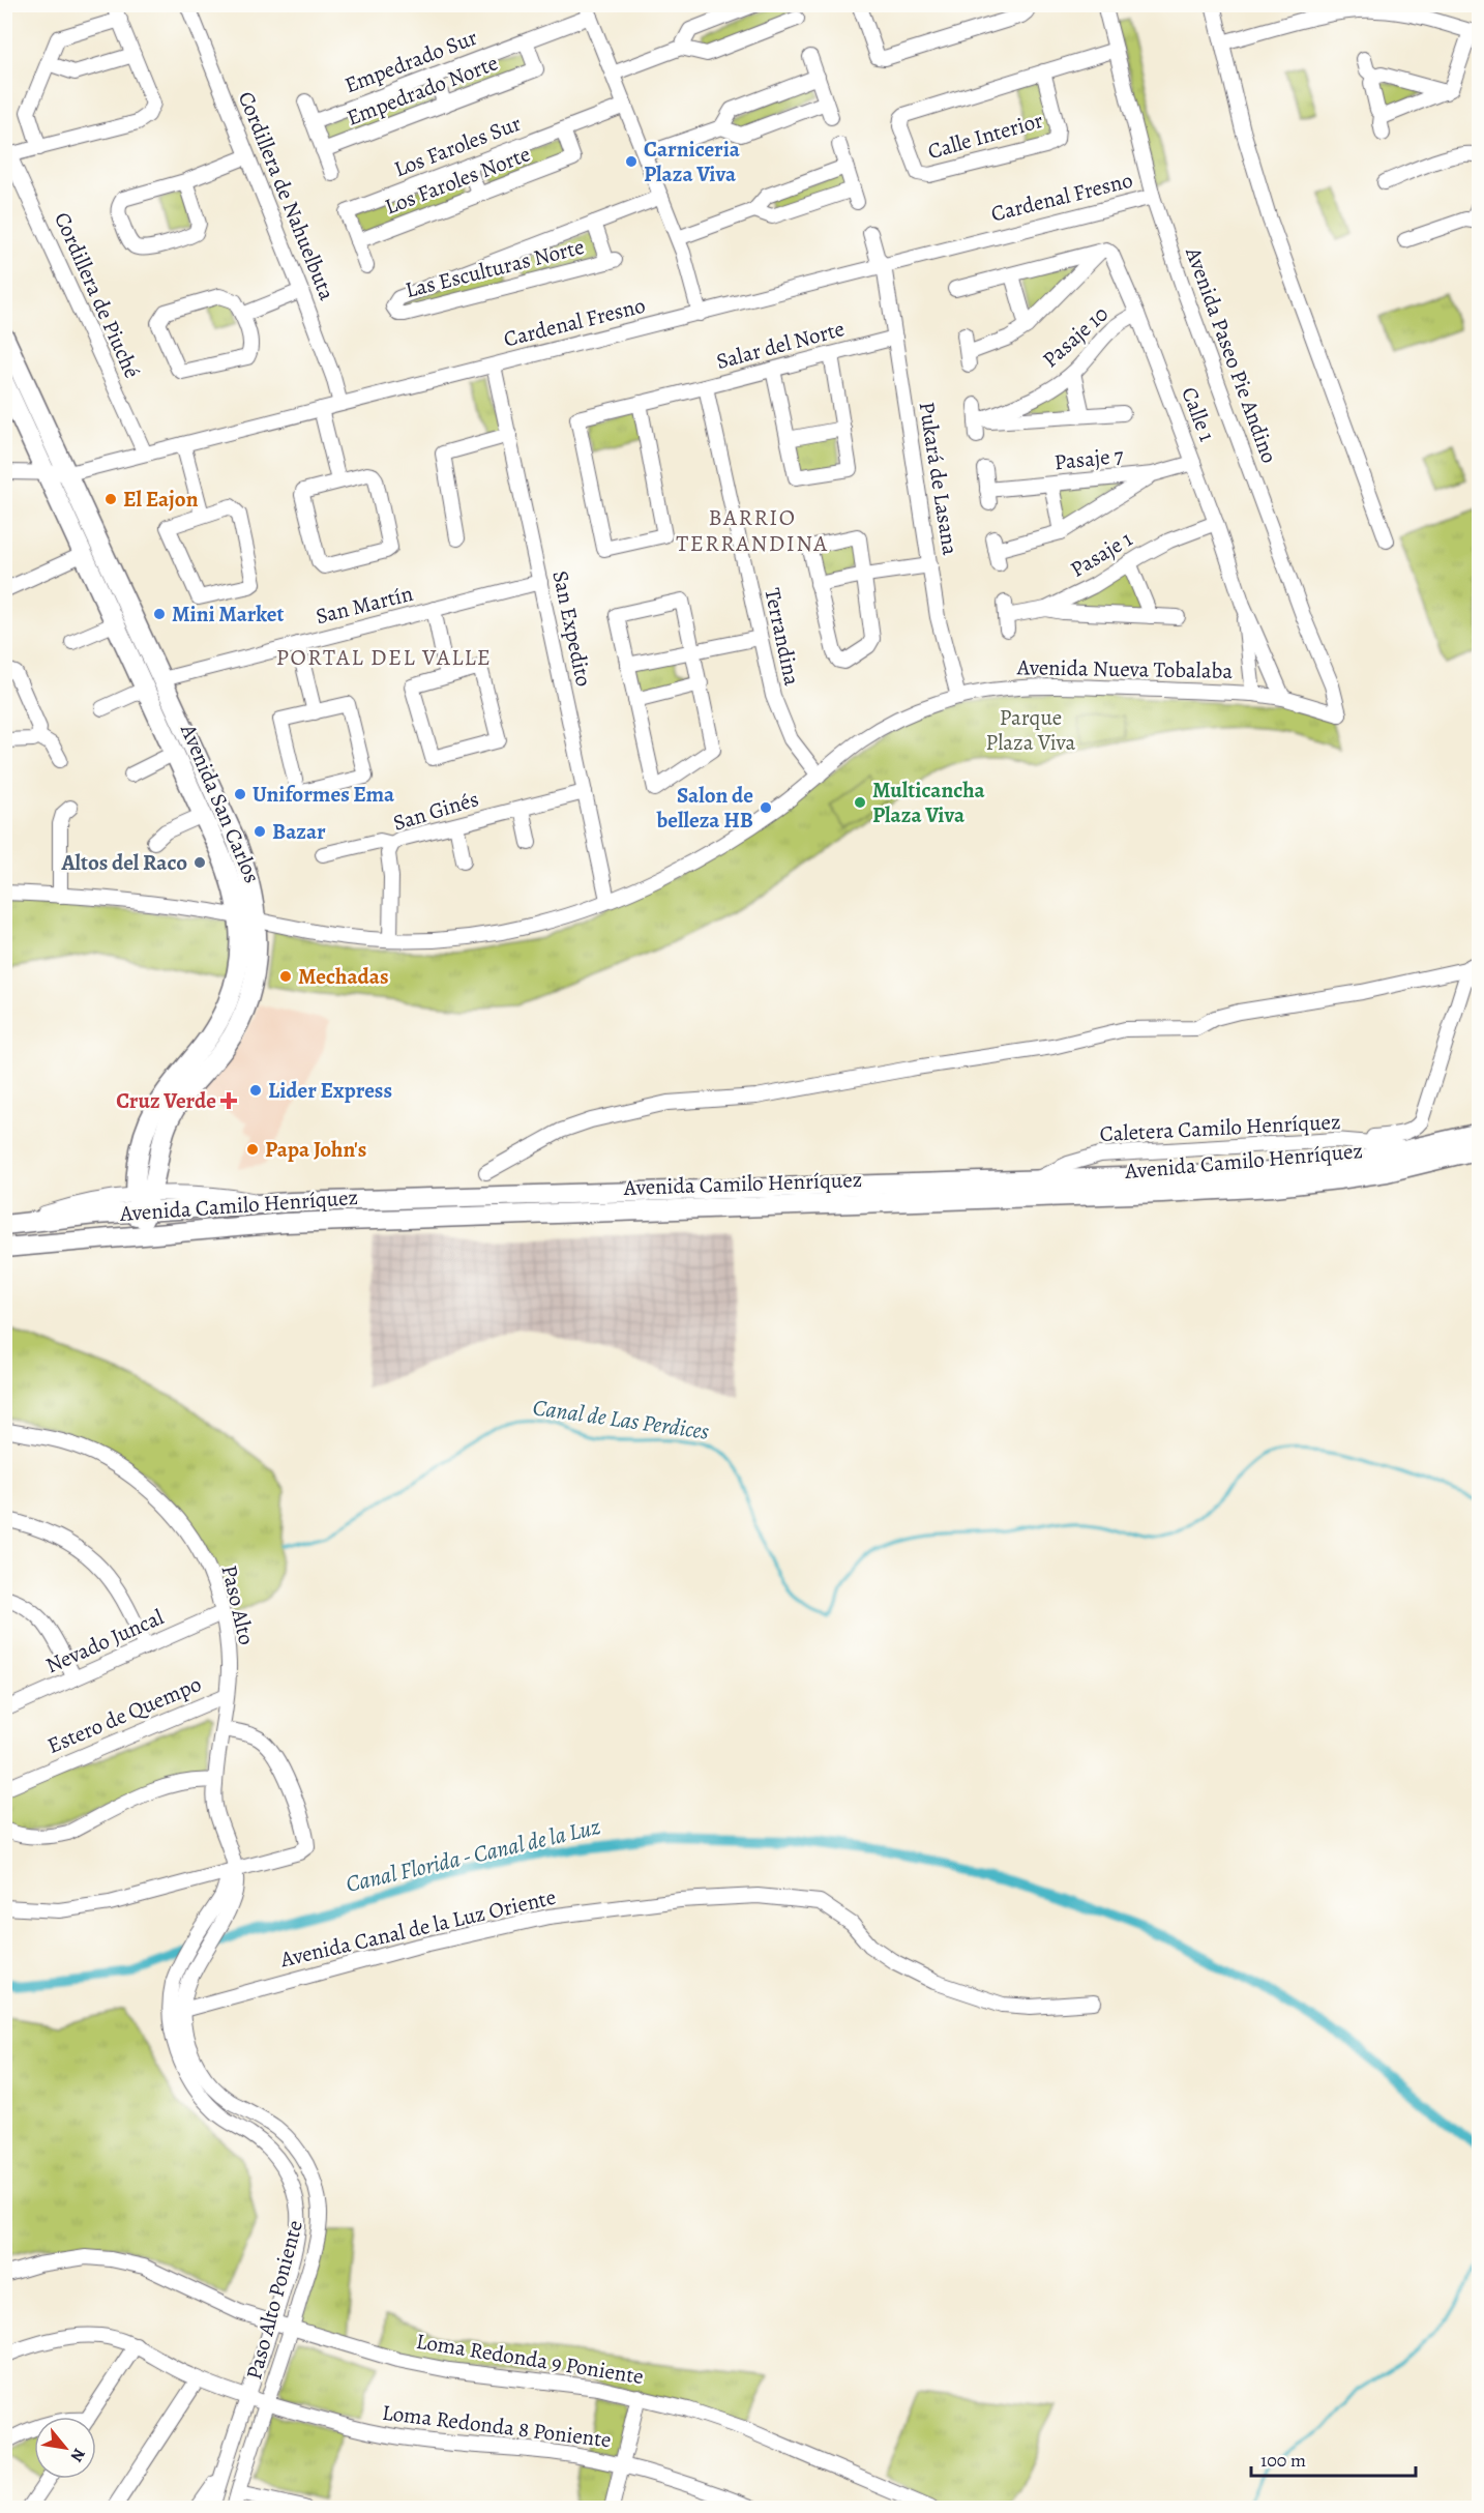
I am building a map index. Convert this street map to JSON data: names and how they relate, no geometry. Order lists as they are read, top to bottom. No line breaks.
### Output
{"streets":{"main road":["Avenida San Carlos","Avenida Camilo Henríquez"],"street":["Empedrado Sur","Empedrado Norte","Calle Interior","Los Faroles Sur","Los Faroles Norte","Cordillera de Nahuelbuta","Cardenal Fresno","Las Esculturas Norte","Cordillera de Piuché","Pasaje 10","Salar del Norte","Avenida Paseo Pie Andino","Calle 1","Pasaje 7","Pukará de Lasana","Pasaje 1","San Martín","San Expedito","Terrandina","Avenida Nueva Tobalaba","San Ginés","Caletera Camilo Henríquez","Paso Alto","Nevado Juncal","Estero de Quempo","Avenida Canal de la Luz Oriente","Paso Alto Poniente","Loma Redonda 9 Poniente","Loma Redonda 8 Poniente"]},"crossings":[["Empedrado Sur","Empedrado Norte"],["Calle Interior","Avenida Paseo Pie Andino"],["Los Faroles Sur","Los Faroles Norte"],["Cordillera de Nahuelbuta","Cardenal Fresno"],["Cardenal Fresno","Cordillera de Piuché"],["Cardenal Fresno","Avenida Paseo Pie Andino"],["Cardenal Fresno","Pukará de Lasana"],["Cardenal Fresno","San Expedito"],["Cardenal Fresno","Avenida San Carlos"],["Pasaje 10","Calle 1"],["Salar del Norte","Pukará de Lasana"],["Salar del Norte","Terrandina"],["Avenida Paseo Pie Andino","Avenida Nueva Tobalaba"],["Calle 1","Pasaje 7"],["Calle 1","Pasaje 1"],["Calle 1","Avenida Nueva Tobalaba"],["Pukará de Lasana","Avenida Nueva Tobalaba"],["San Martín","San Expedito"],["San Martín","Avenida San Carlos"],["San Expedito","Avenida Nueva Tobalaba"],["San Expedito","San Ginés"],["Terrandina","Avenida Nueva Tobalaba"],["Avenida Nueva Tobalaba","Avenida San Carlos"],["Avenida Nueva Tobalaba","San Ginés"],["Avenida San Carlos","Avenida Camilo Henríquez"],["Caletera Camilo Henríquez","Avenida Camilo Henríquez"],["Paso Alto","Nevado Juncal"],["Paso Alto","Estero de Quempo"],["Paso Alto","Paso Alto Poniente"],["Avenida Canal de la Luz Oriente","Paso Alto Poniente"],["Paso Alto Poniente","Loma Redonda 9 Poniente"],["Paso Alto Poniente","Loma Redonda 8 Poniente"]],"districts":["BARRIO TERRANDINA","PORTAL DEL VALLE"],"water":["Canal de Las Perdices","Canal Florida - Canal de la Luz"],"parks":["Parque Plaza Viva"],"places":{"other":["Carniceria Plaza Viva","El Eajon","Mini Market","Uniformes Ema","Multicancha Plaza Viva","Salon de belleza HB","Bazar","Altos del Raco","Mechadas","Lider Express","Papa John's"],"health":["Cruz Verde"]},"scale_bar":"100 m","north":"bottom right"}
